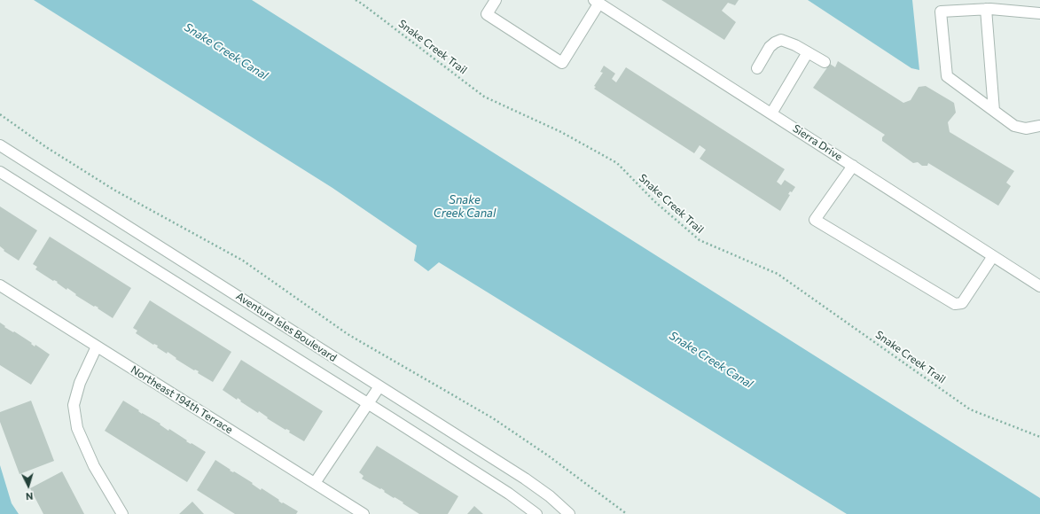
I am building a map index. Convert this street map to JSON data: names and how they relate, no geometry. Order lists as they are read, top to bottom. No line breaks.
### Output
{"streets":{"street":["Sierra Drive","Aventura Isles Boulevard","Northeast 194th Terrace"],"path":["Snake Creek Trail"]},"water":["Snake Creek Canal"],"north":"bottom"}
